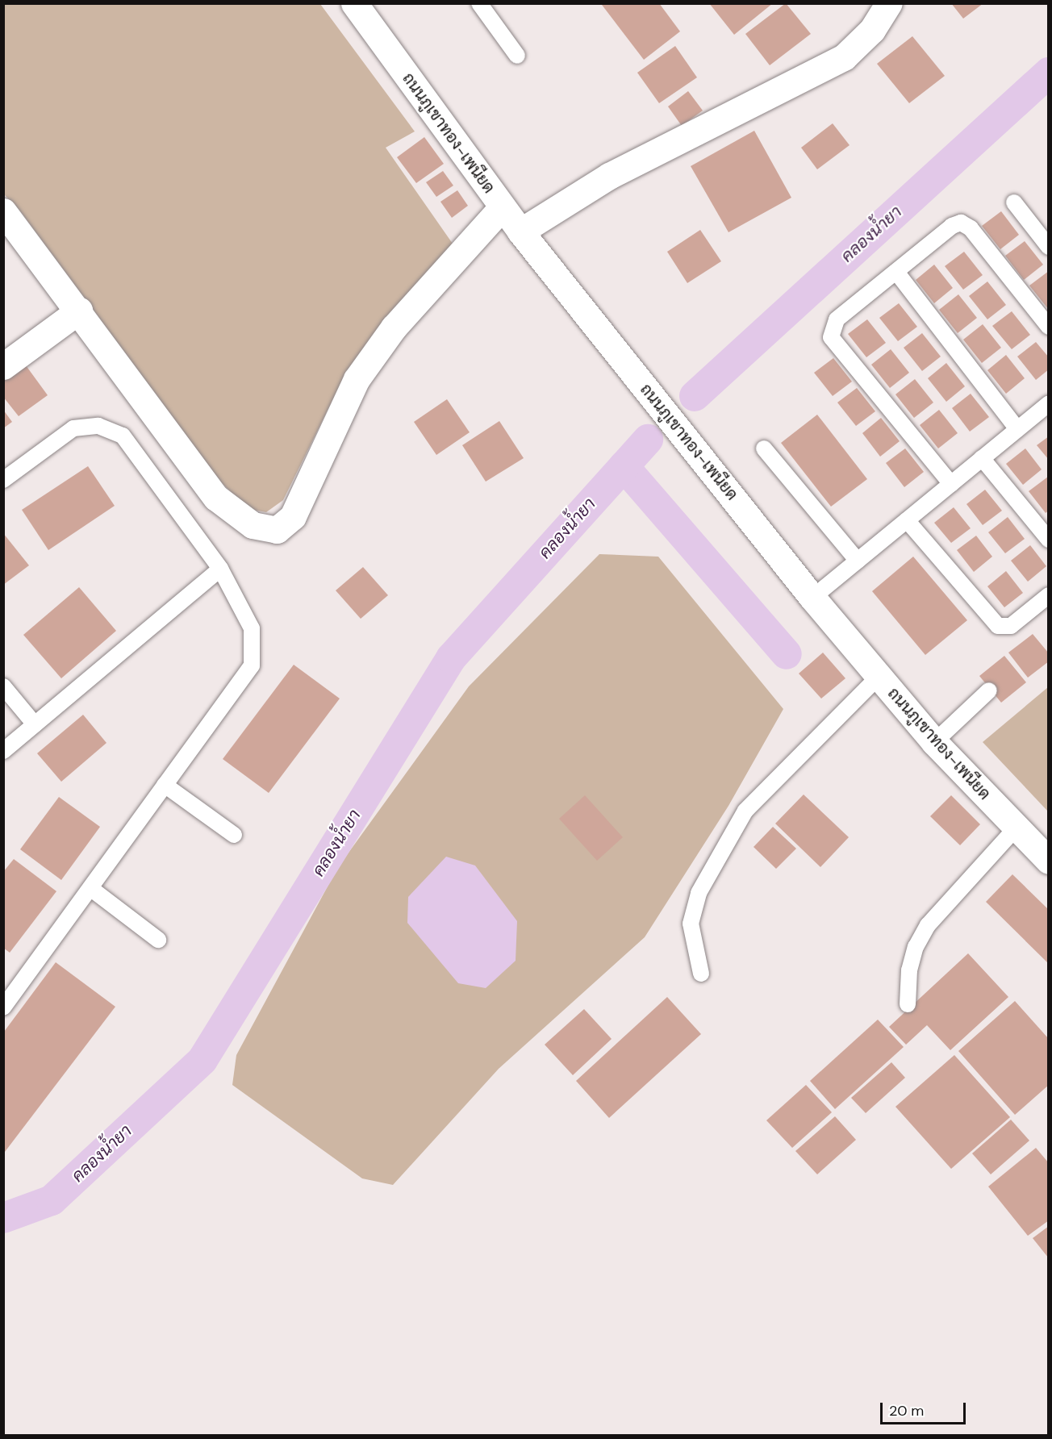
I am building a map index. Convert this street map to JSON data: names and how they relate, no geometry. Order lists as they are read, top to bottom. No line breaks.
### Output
{"streets":{"street":["ถนนภูเขาทอง-เพนียด"]},"water":["คลองน้ำยา"],"scale_bar":"20 m"}
